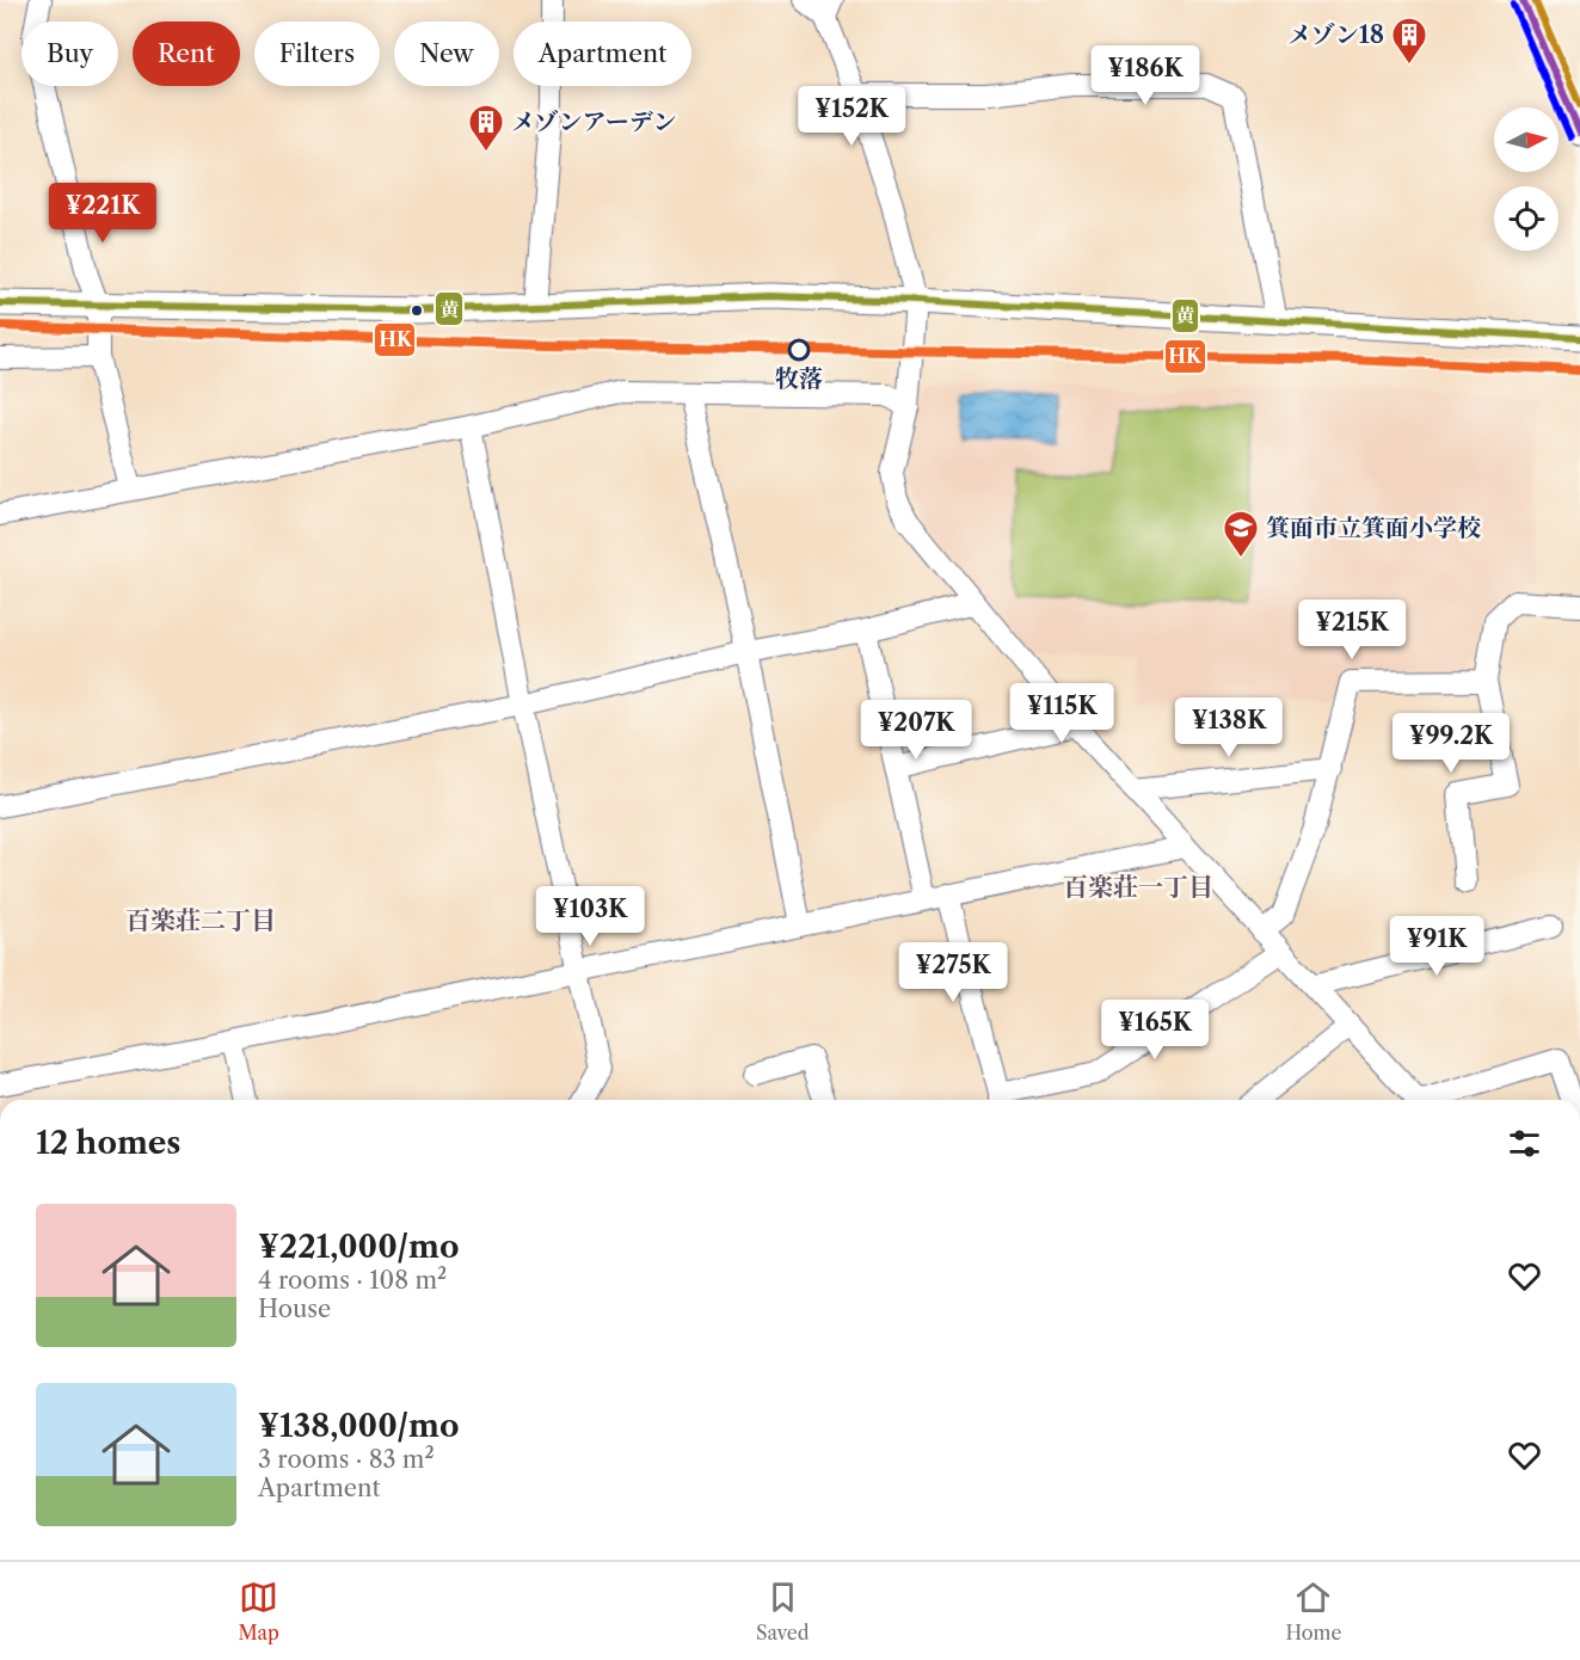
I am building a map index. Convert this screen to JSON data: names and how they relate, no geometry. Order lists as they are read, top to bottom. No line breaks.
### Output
{"districts":["百楽荘一丁目","百楽荘二丁目"],"places":{"building":["メゾン18","メゾンアーデン"],"other":["牧落"],"school or university":["箕面市立箕面小学校"]},"lines":["transit line 黄","transit line HK"],"north":"right","page":{"chip":["Buy","Rent","Filters","New","Apartment"],"price":["¥186K","¥152K","¥221K","¥215K","¥115K","¥138K","¥207K","¥99.2K","¥103K","¥91K","¥275K","¥165K"],"heading":"12 homes","list":[{"name":"¥221,000/mo","note":"4 rooms · 108 m² · House"},{"name":"¥138,000/mo","note":"3 rooms · 83 m² · Apartment"}],"tabs":["Map","Saved","Home"]}}
